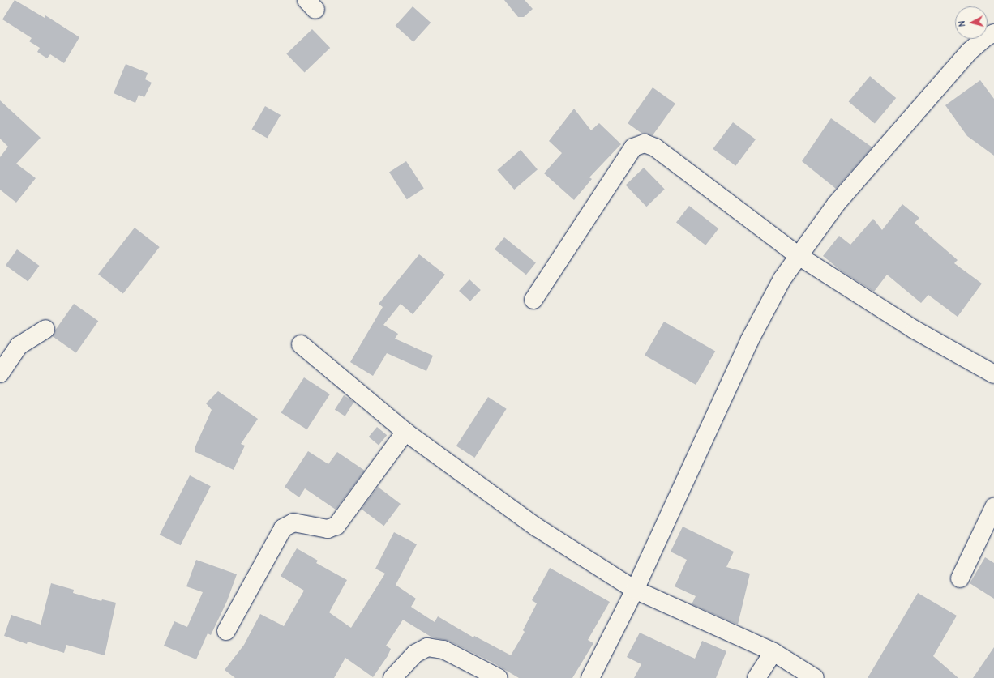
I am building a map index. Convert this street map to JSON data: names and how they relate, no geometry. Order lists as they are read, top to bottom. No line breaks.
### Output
{"north":"left"}
